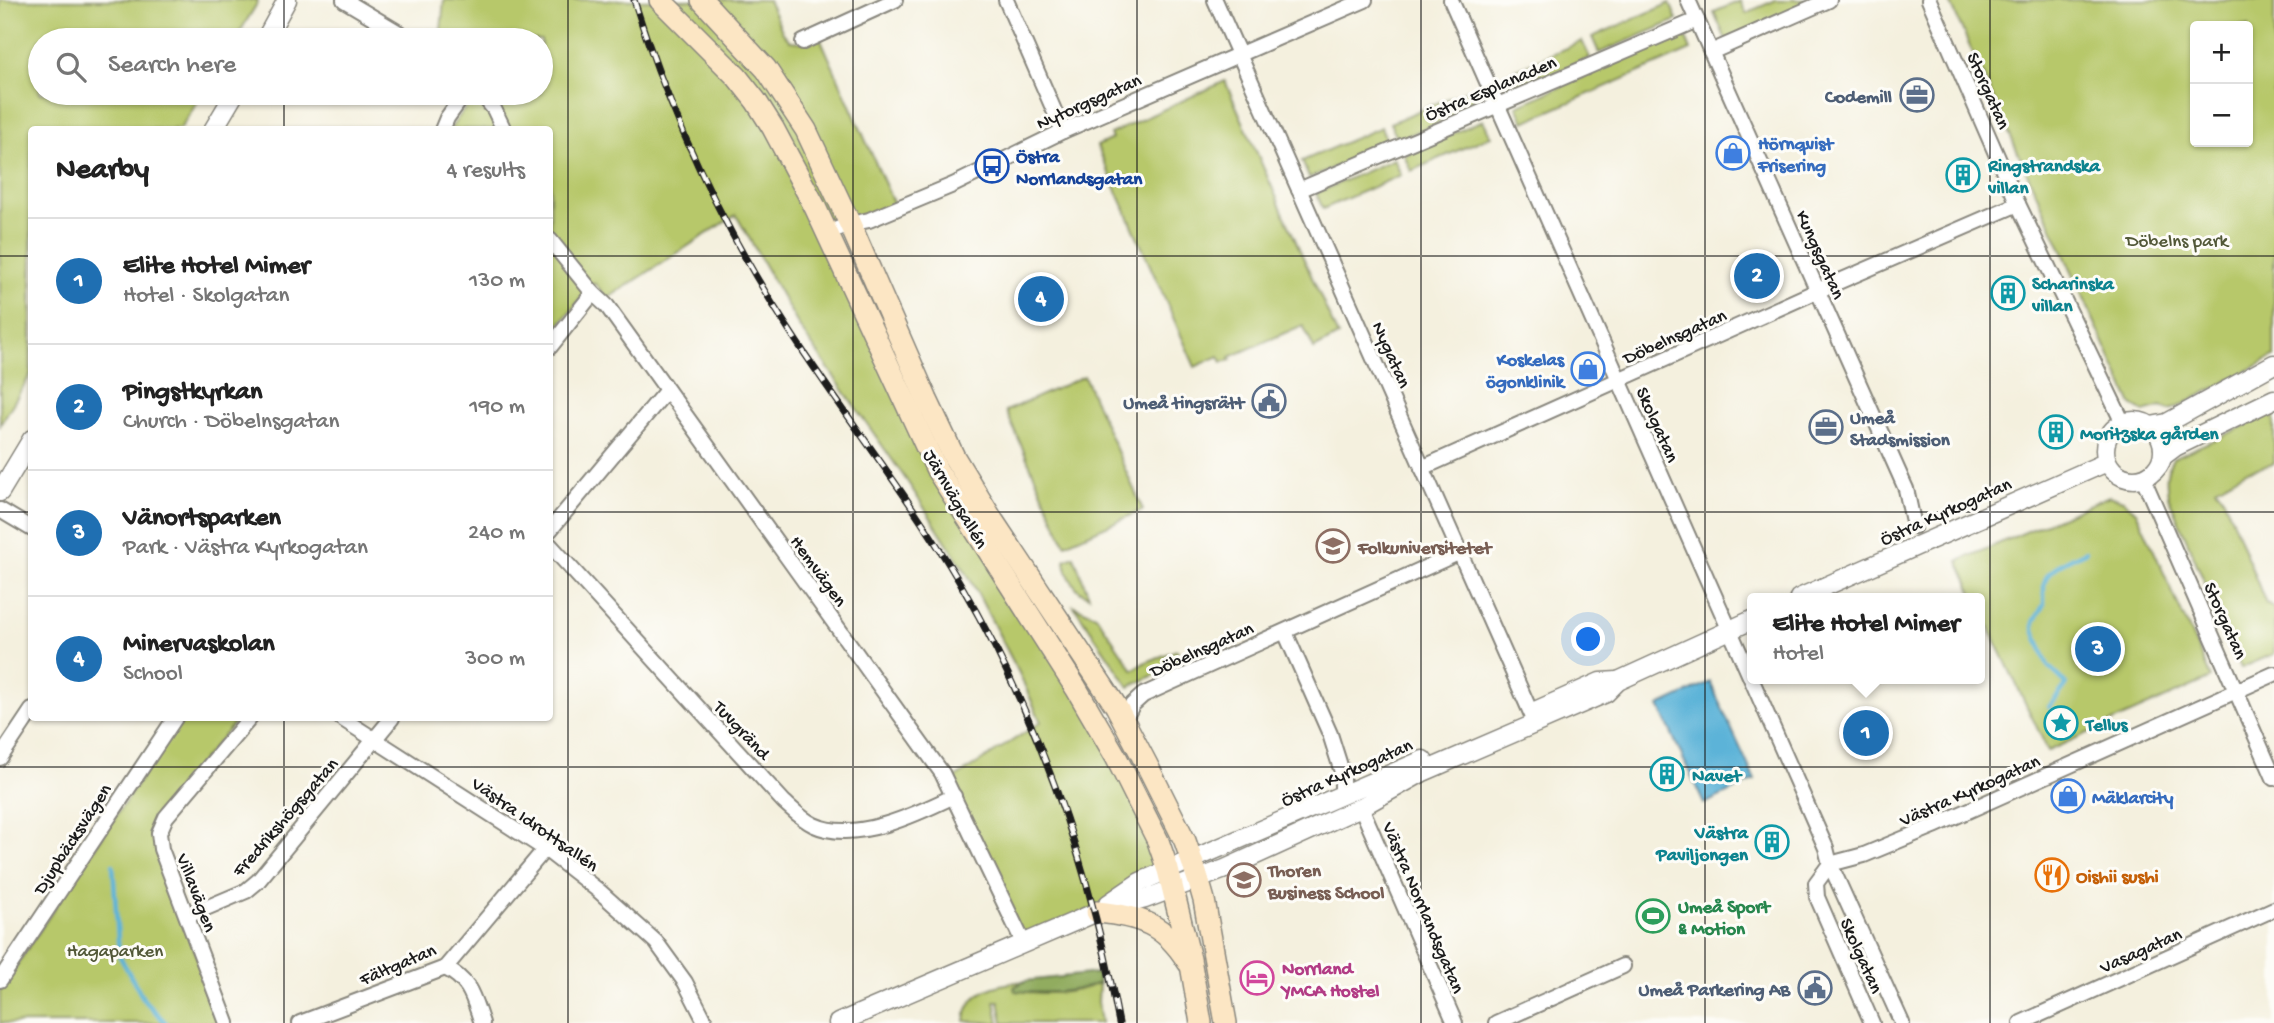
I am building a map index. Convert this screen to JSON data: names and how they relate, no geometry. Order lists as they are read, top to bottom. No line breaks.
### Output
{"streets":{"main road":["Järnvägsallén"],"street":["Östra Esplanaden","Storgatan","Nytorgsgatan","Kungsgatan","Döbelnsgatan","Nygatan","Skolgatan","Östra Kyrkogatan","Hemvägen","Tuvgränd","Västra Kyrkogatan","Fredrikshögsgatan","Västra Idrottsallén","Djupbäcksvägen","Villavägen","Västra Norrlandsgatan","Vasagatan","Fältgatan"]},"crossings":[["Östra Esplanaden","Kungsgatan"],["Östra Esplanaden","Nygatan"],["Östra Esplanaden","Skolgatan"],["Storgatan","Döbelnsgatan"],["Storgatan","Östra Kyrkogatan"],["Storgatan","Västra Kyrkogatan"],["Nytorgsgatan","Nygatan"],["Nytorgsgatan","Järnvägsallén"],["Kungsgatan","Döbelnsgatan"],["Döbelnsgatan","Nygatan"],["Döbelnsgatan","Skolgatan"],["Döbelnsgatan","Järnvägsallén"],["Nygatan","Östra Kyrkogatan"],["Skolgatan","Östra Kyrkogatan"],["Skolgatan","Västra Kyrkogatan"],["Järnvägsallén","Östra Kyrkogatan"],["Östra Kyrkogatan","Hemvägen"],["Östra Kyrkogatan","Västra Norrlandsgatan"],["Hemvägen","Tuvgränd"],["Fredrikshögsgatan","Västra Idrottsallén"],["Fredrikshögsgatan","Villavägen"],["Västra Idrottsallén","Fältgatan"]],"parks":["Döbelns park","Hagaparken"],"places":{"office":["Codemill","Umeå Stadsmission"],"shop":["Hörnqvist Frisering","Koskelas ögonklinik","Mäklarcity"],"bus stop":["Östra Norrlandsgatan"],"building":["Ringstrandska villan","Scharinska villan","Moritzska gården","Navet","Västra Paviljongen"],"public building":["Umeå tingsrätt","Umeå Parkering AB"],"school or university":["Folkuniversitetet","Thoren Business School"],"place":["Tellus"],"restaurant":["Oishii sushi"],"sports":["Umeå Sport & Motion"],"hotel":["Norrland YMCA Hostel"]},"page":{"map_buttons":["+","−"],"search":"Search here","heading":["Nearby","4 results"],"list":[{"mark":"1","name":"Elite Hotel Mimer","note":"Hotel · Skolgatan","value":"130 m"},{"mark":"2","name":"Pingstkyrkan","note":"Church · Döbelnsgatan","value":"190 m"},{"mark":"3","name":"Vänortsparken","note":"Park · Västra Kyrkogatan","value":"240 m"},{"mark":"4","name":"Minervaskolan","note":"School","value":"300 m"}],"pins":["2","4","3","1"],"popup":["Elite Hotel Mimer","Hotel"]}}
